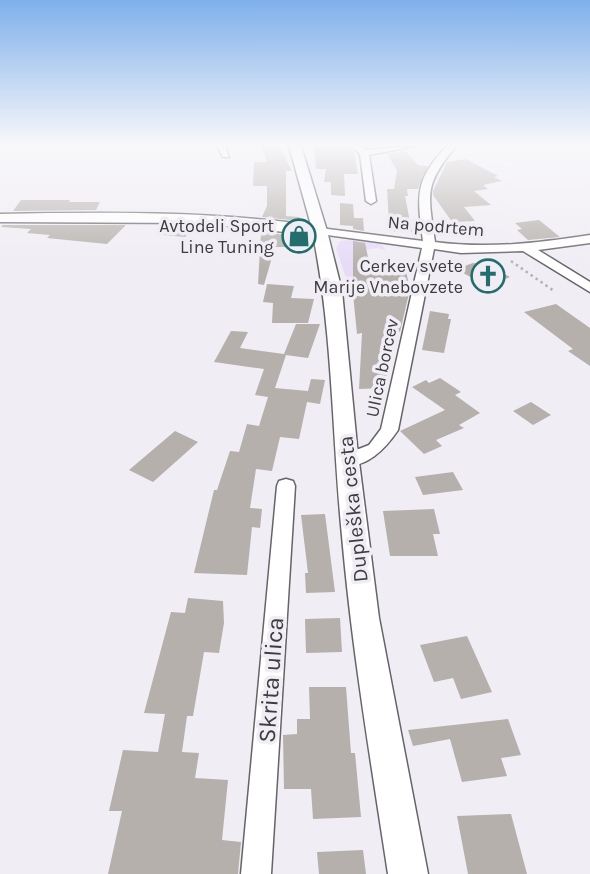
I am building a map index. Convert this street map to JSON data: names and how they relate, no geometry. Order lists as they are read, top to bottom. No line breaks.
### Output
{"streets":{"street":["Na podrtem","Ulica borcev","Dupleška cesta","Skrita ulica"]},"crossings":[["Na podrtem","Ulica borcev"],["Na podrtem","Dupleška cesta"],["Ulica borcev","Dupleška cesta"]],"places":{"shop":["Avtodeli Sport Line Tuning"],"church":["Cerkev svete Marije Vnebovzete"]}}
